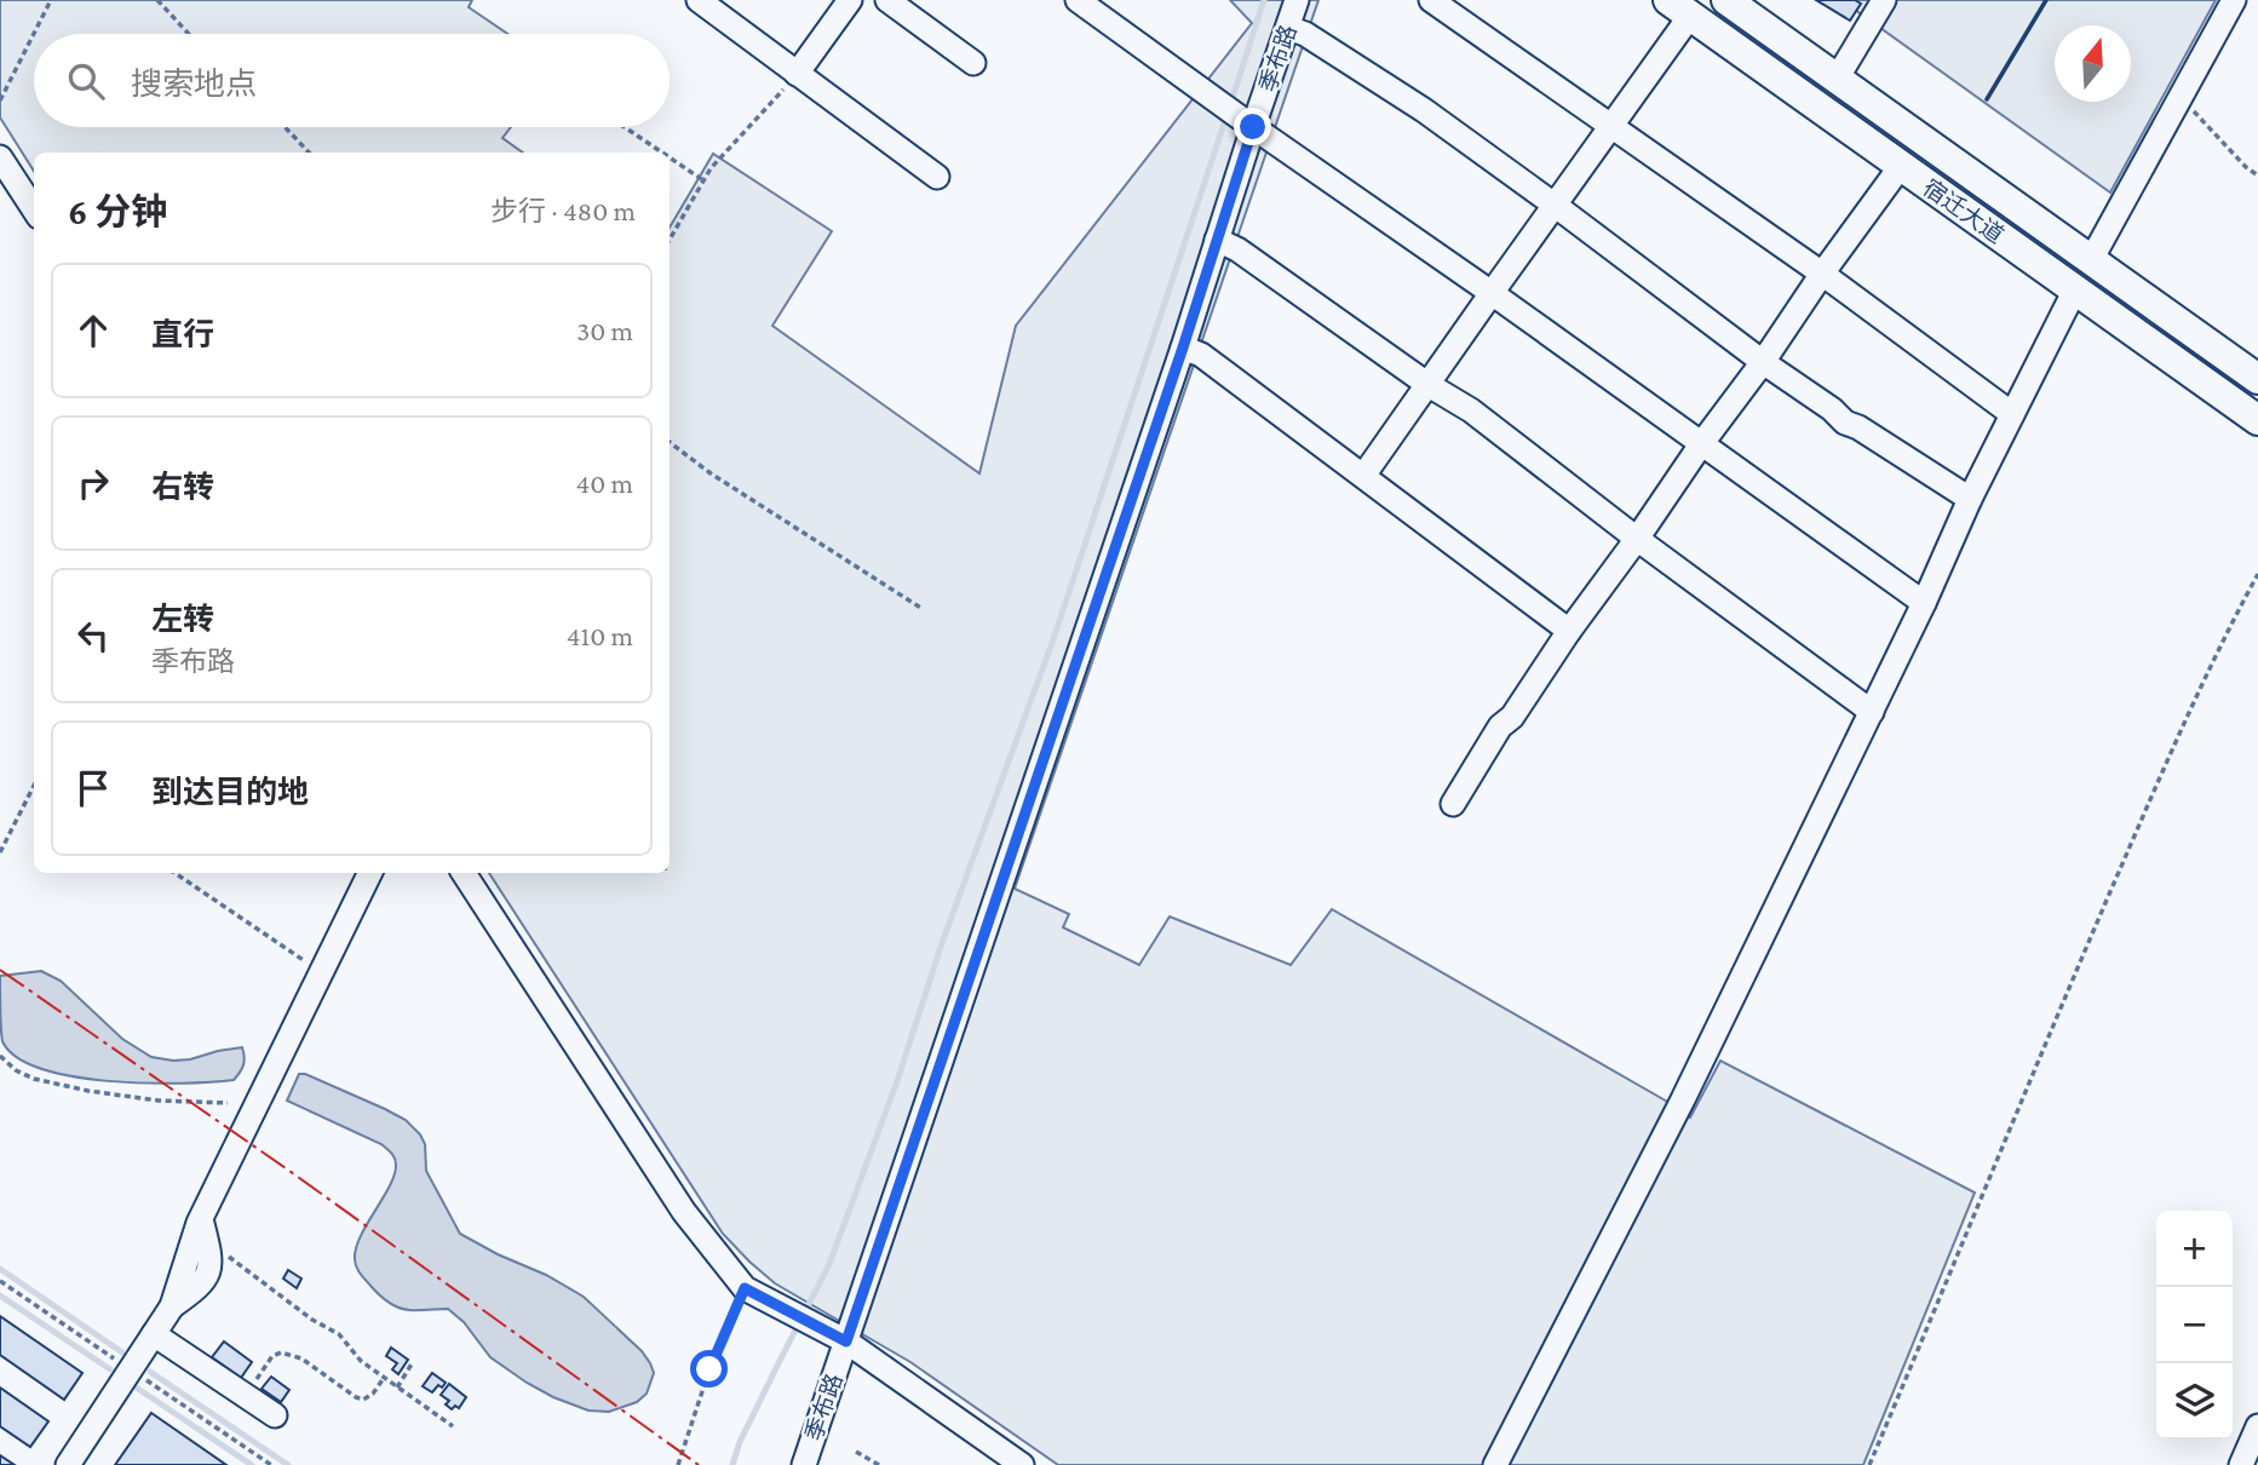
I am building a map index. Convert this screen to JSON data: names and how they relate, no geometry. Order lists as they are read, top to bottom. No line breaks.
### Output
{"streets":{"main road":["宿迁大道"],"street":["季布路"]},"north":"top","page":{"search":"搜索地点","heading":["6 分钟","步行 · 480 m"],"list":[["直行","30 m"],["右转","40 m"],["左转","季布路","410 m"],"到达目的地"],"map_buttons":["+","−"]}}
